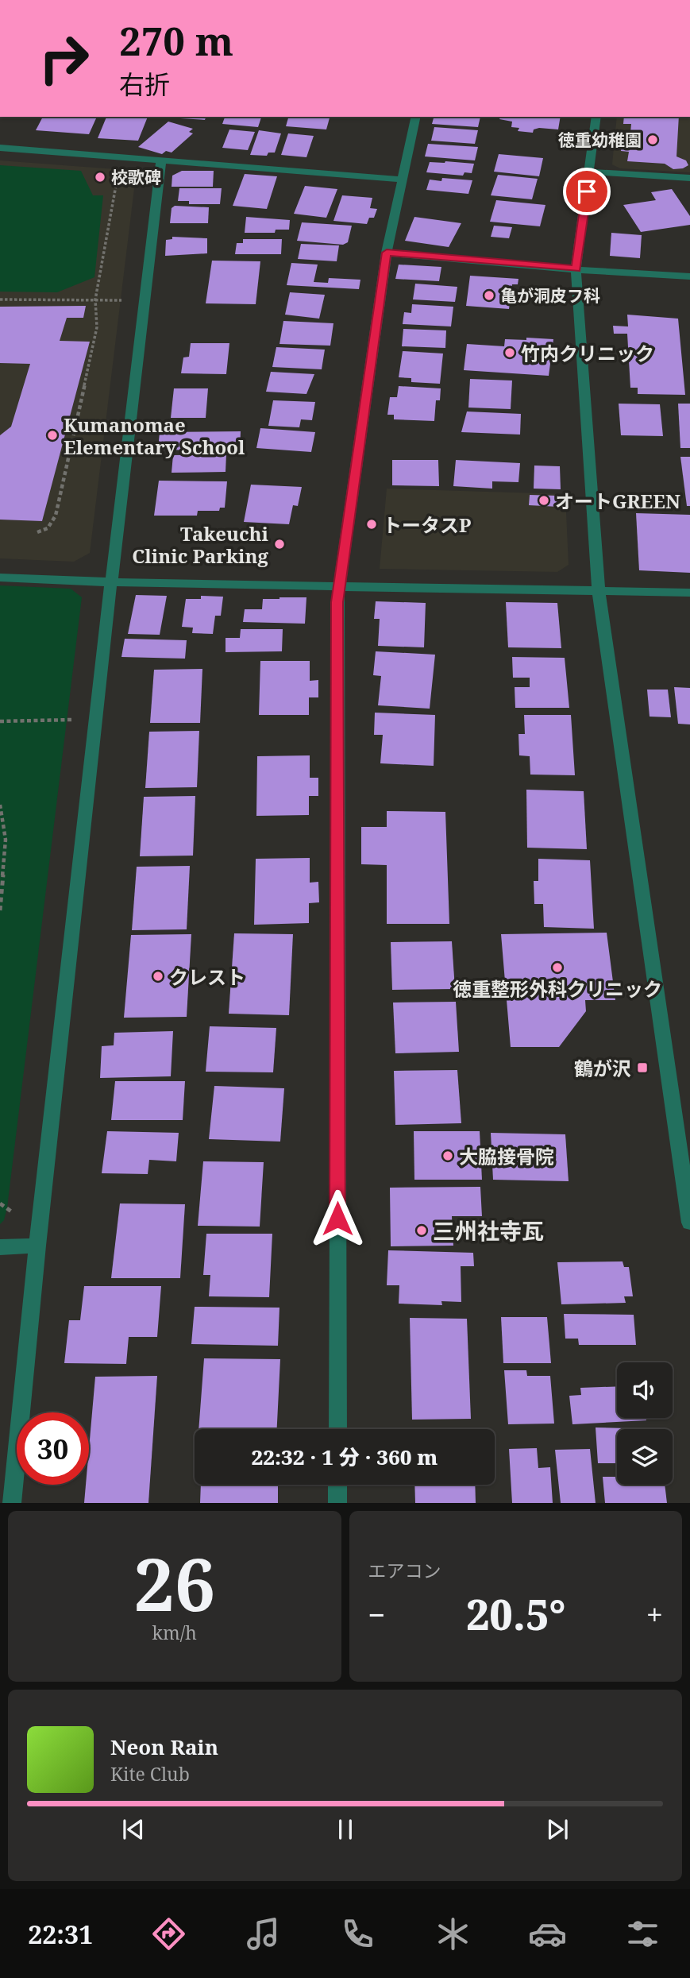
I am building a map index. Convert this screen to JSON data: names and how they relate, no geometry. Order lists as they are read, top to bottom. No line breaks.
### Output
{"places":{"other":["徳重幼稚園","校歌碑","亀が洞皮フ科","竹内クリニック","Kumanomae Elementary School","オートGREEN","トータスP","Takeuchi Clinic Parking","徳重整形外科クリニック","クレスト","大脇接骨院","三州社寺瓦"],"transit":["鶴が沢"]},"page":{"turn":["270 m","右折"],"limit":"30","trip":"22:32 · 1 分 · 360 m","tile":[["26","km/h"],"エアコン"],"heat":["−","20.5°","+"],"song":["Neon Rain","Kite Club"],"tabs":"22:31"}}
